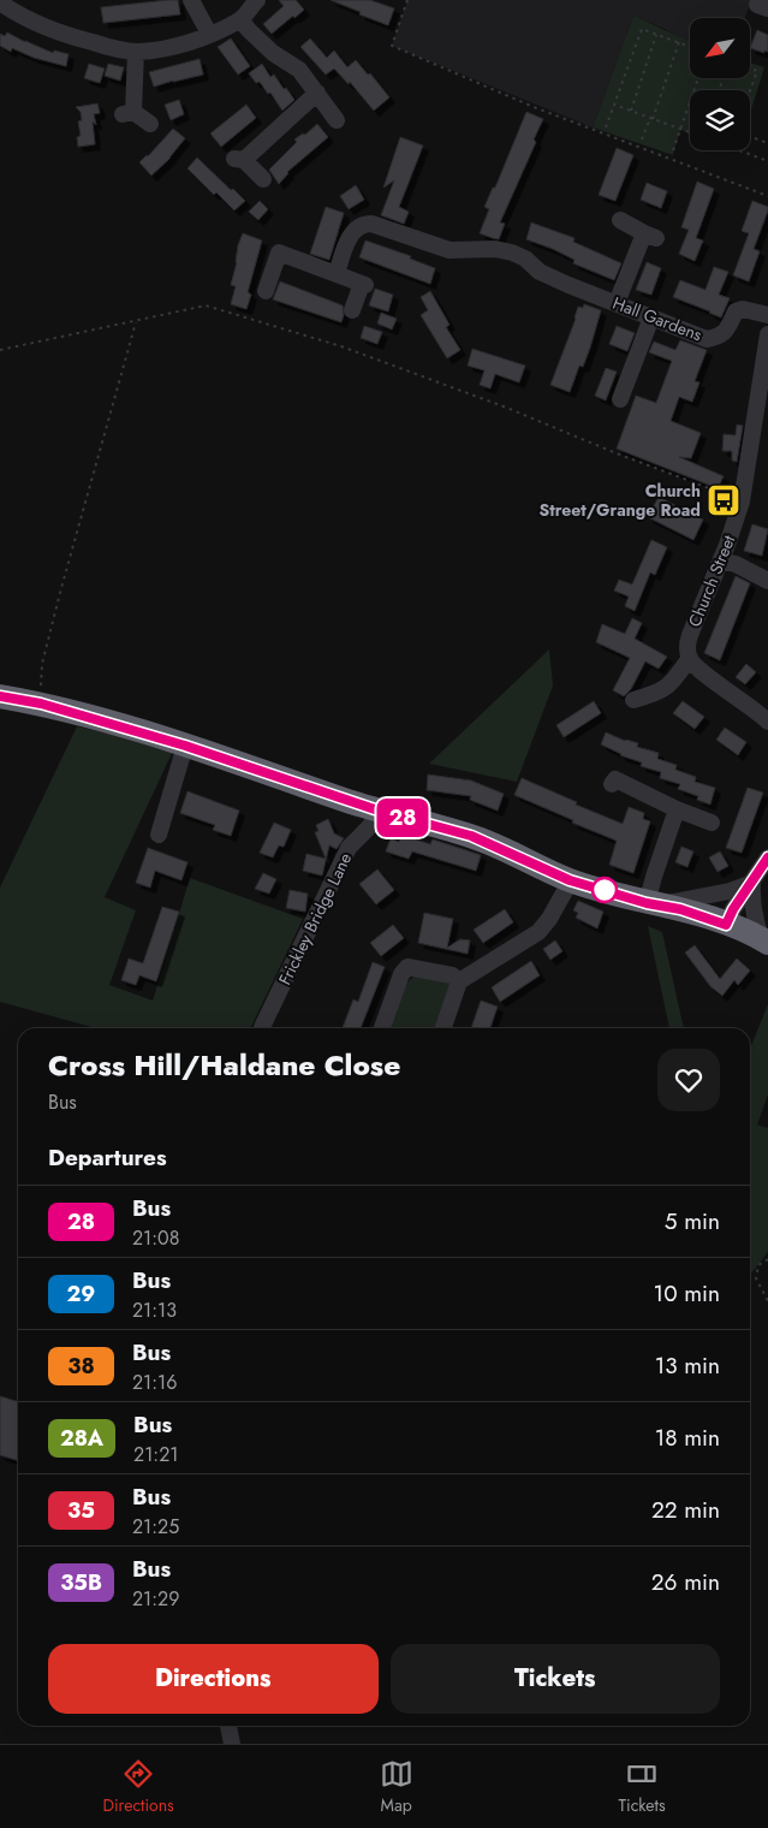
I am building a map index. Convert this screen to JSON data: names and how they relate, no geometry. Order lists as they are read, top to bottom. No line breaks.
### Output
{"streets":{"street":["Hall Gardens","Church Street","Frickley Bridge Lane"]},"places":{"bus stop":["Church Street/Grange Road"]},"lines":["bus line 28"],"north":"bottom left","page":{"on_map":"28","heading":[["Cross Hill/Haldane Close","Bus"],"Departures"],"list":[{"mark":"28","name":"Bus","note":"21:08","value":"5 min"},{"mark":"29","name":"Bus","note":"21:13","value":"10 min"},{"mark":"38","name":"Bus","note":"21:16","value":"13 min"},{"mark":"28A","name":"Bus","note":"21:21","value":"18 min"},{"mark":"35","name":"Bus","note":"21:25","value":"22 min"},{"mark":"35B","name":"Bus","note":"21:29","value":"26 min"}],"buttons":["Directions","Tickets"],"tabs":["Directions","Map","Tickets"]}}
